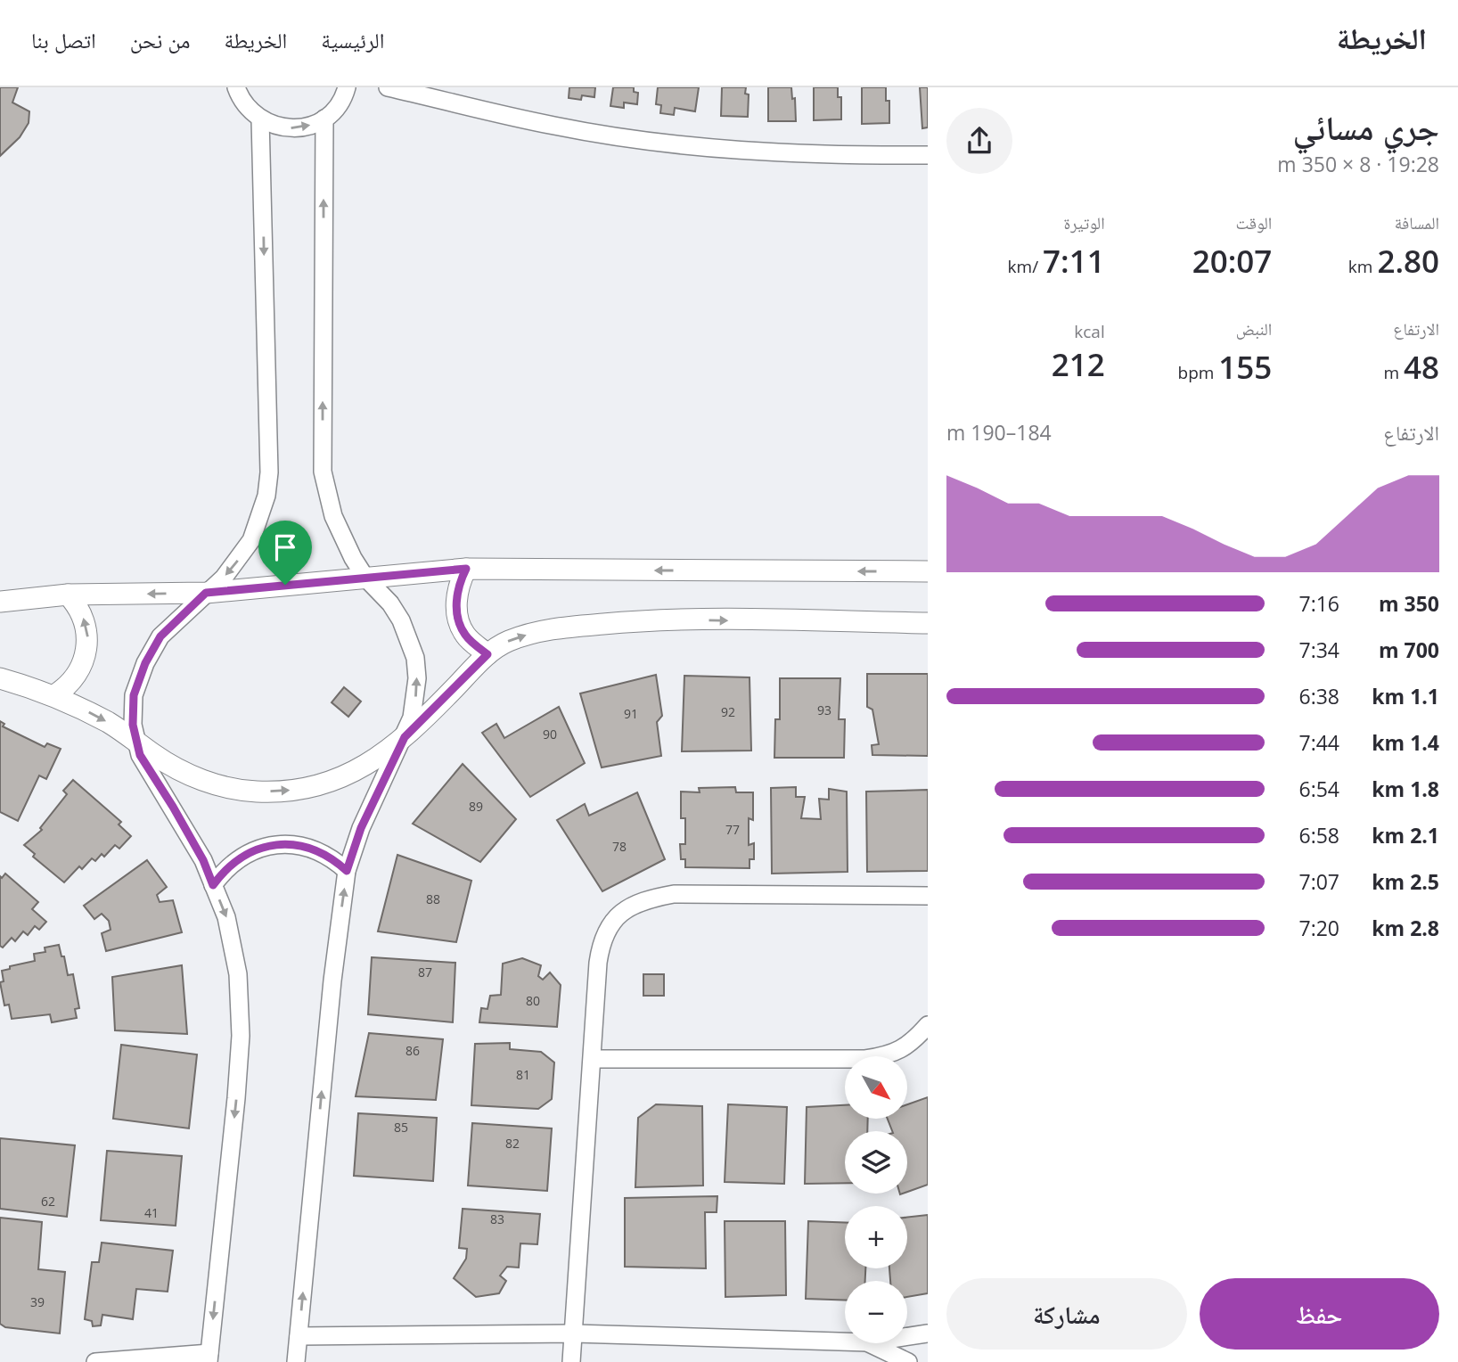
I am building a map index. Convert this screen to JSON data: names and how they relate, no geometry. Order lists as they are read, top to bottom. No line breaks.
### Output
{"house_numbers":["93","92","91","90","89","77","78","88","87","80","86","81","85","82","62","41","83","39"],"north":"bottom right","page":{"header":"الخريطة","nav":["الرئيسية","الخريطة","من نحن","اتصل بنا"],"heading":["جري مسائي","19:28 · 8 × 350 m"],"stats":[["المسافة","2.80 km"],["الوقت","20:07"],["الوتيرة","7:11 /km"],["الارتفاع","48 m"],["النبض","155 bpm"],["kcal","212"]],"chart":["الارتفاع","184–190 m"],"list":[{"name":"350 m","note":"7:16"},{"name":"700 m","note":"7:34"},{"name":"1.1 km","note":"6:38"},{"name":"1.4 km","note":"7:44"},{"name":"1.8 km","note":"6:54"},{"name":"2.1 km","note":"6:58"},{"name":"2.5 km","note":"7:07"},{"name":"2.8 km","note":"7:20"}],"map_buttons":["+","−"],"buttons":["حفظ","مشاركة"]}}
